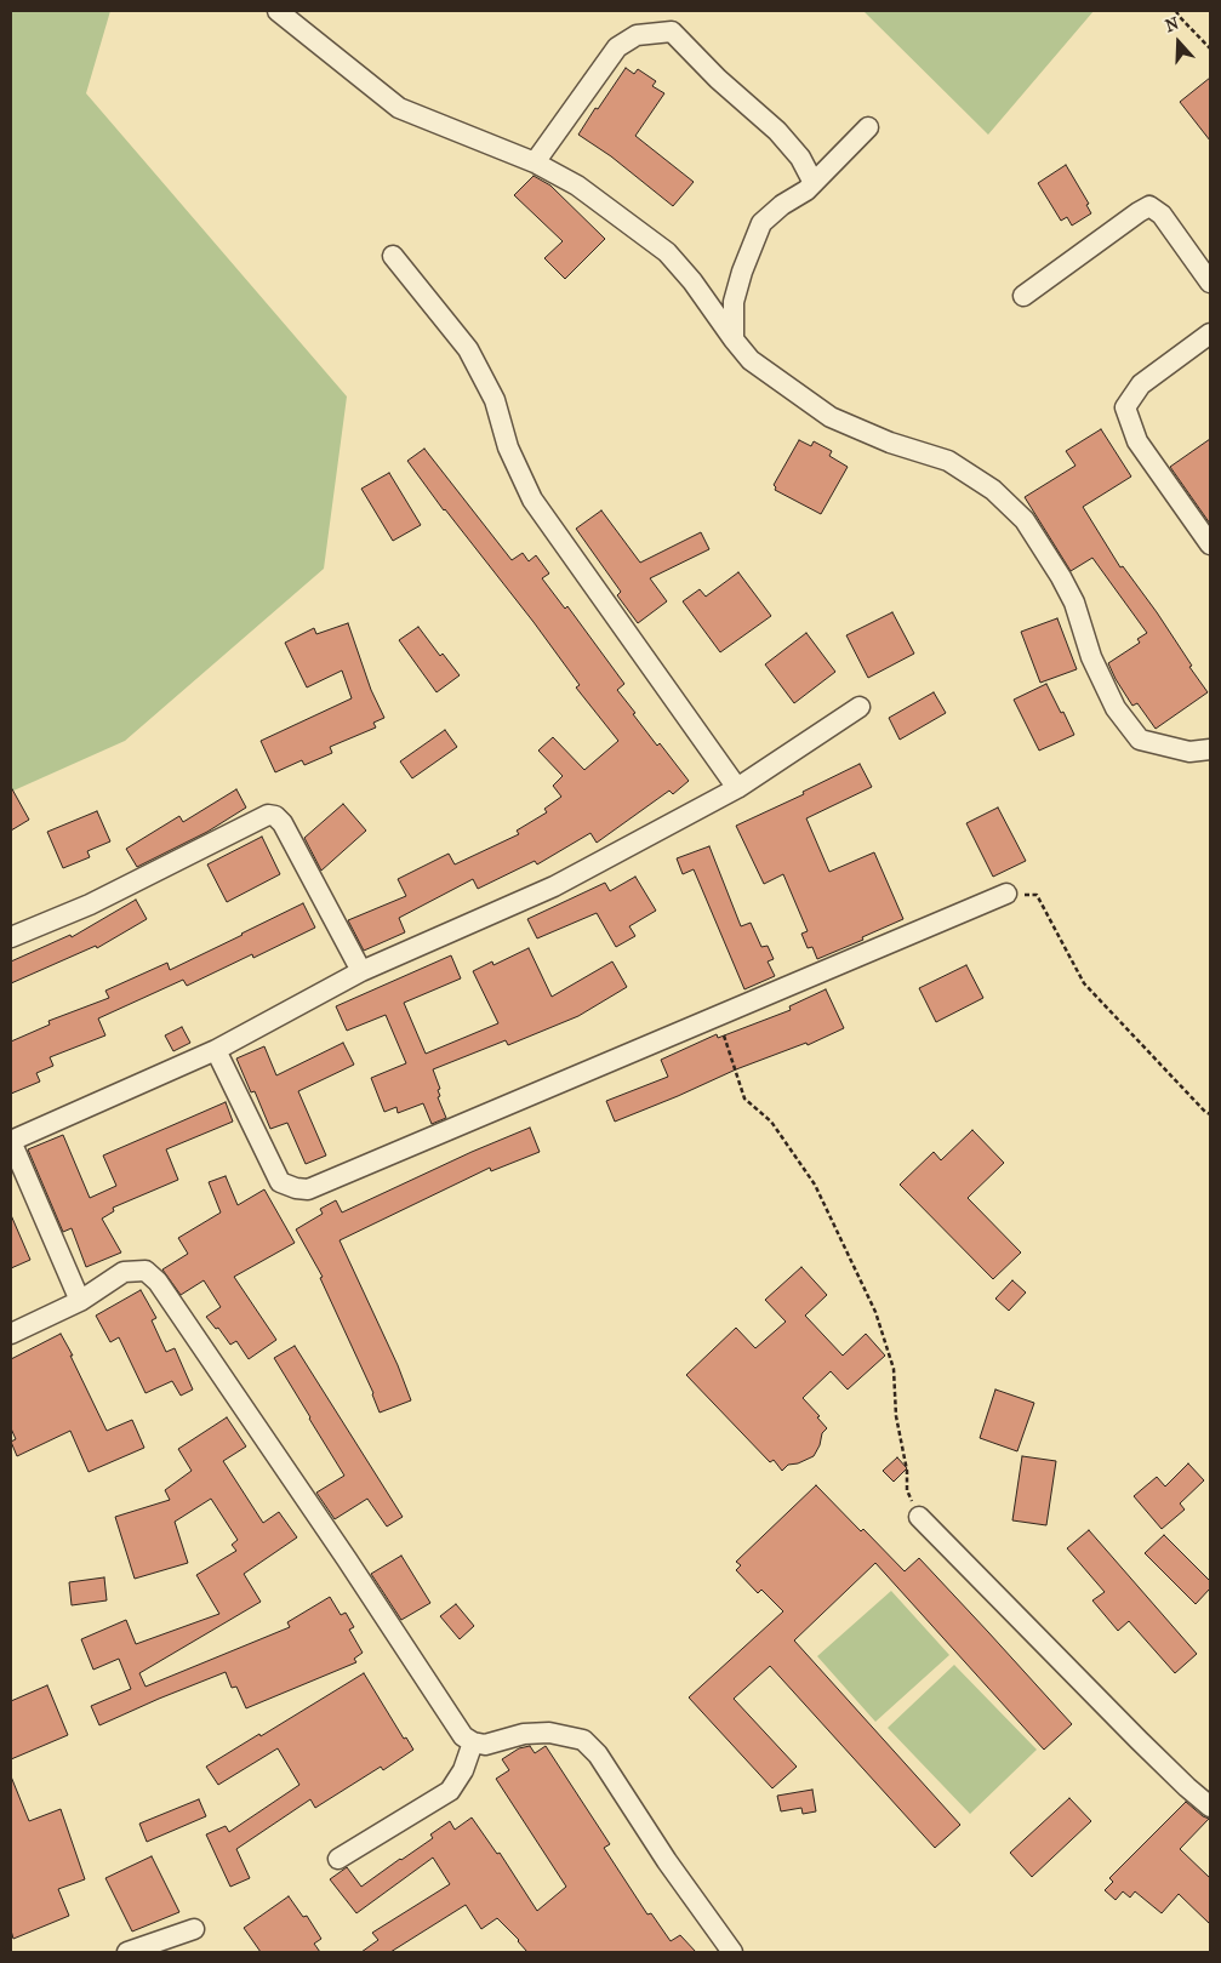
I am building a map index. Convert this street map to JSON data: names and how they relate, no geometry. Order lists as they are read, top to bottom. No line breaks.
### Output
{"north":"top"}
